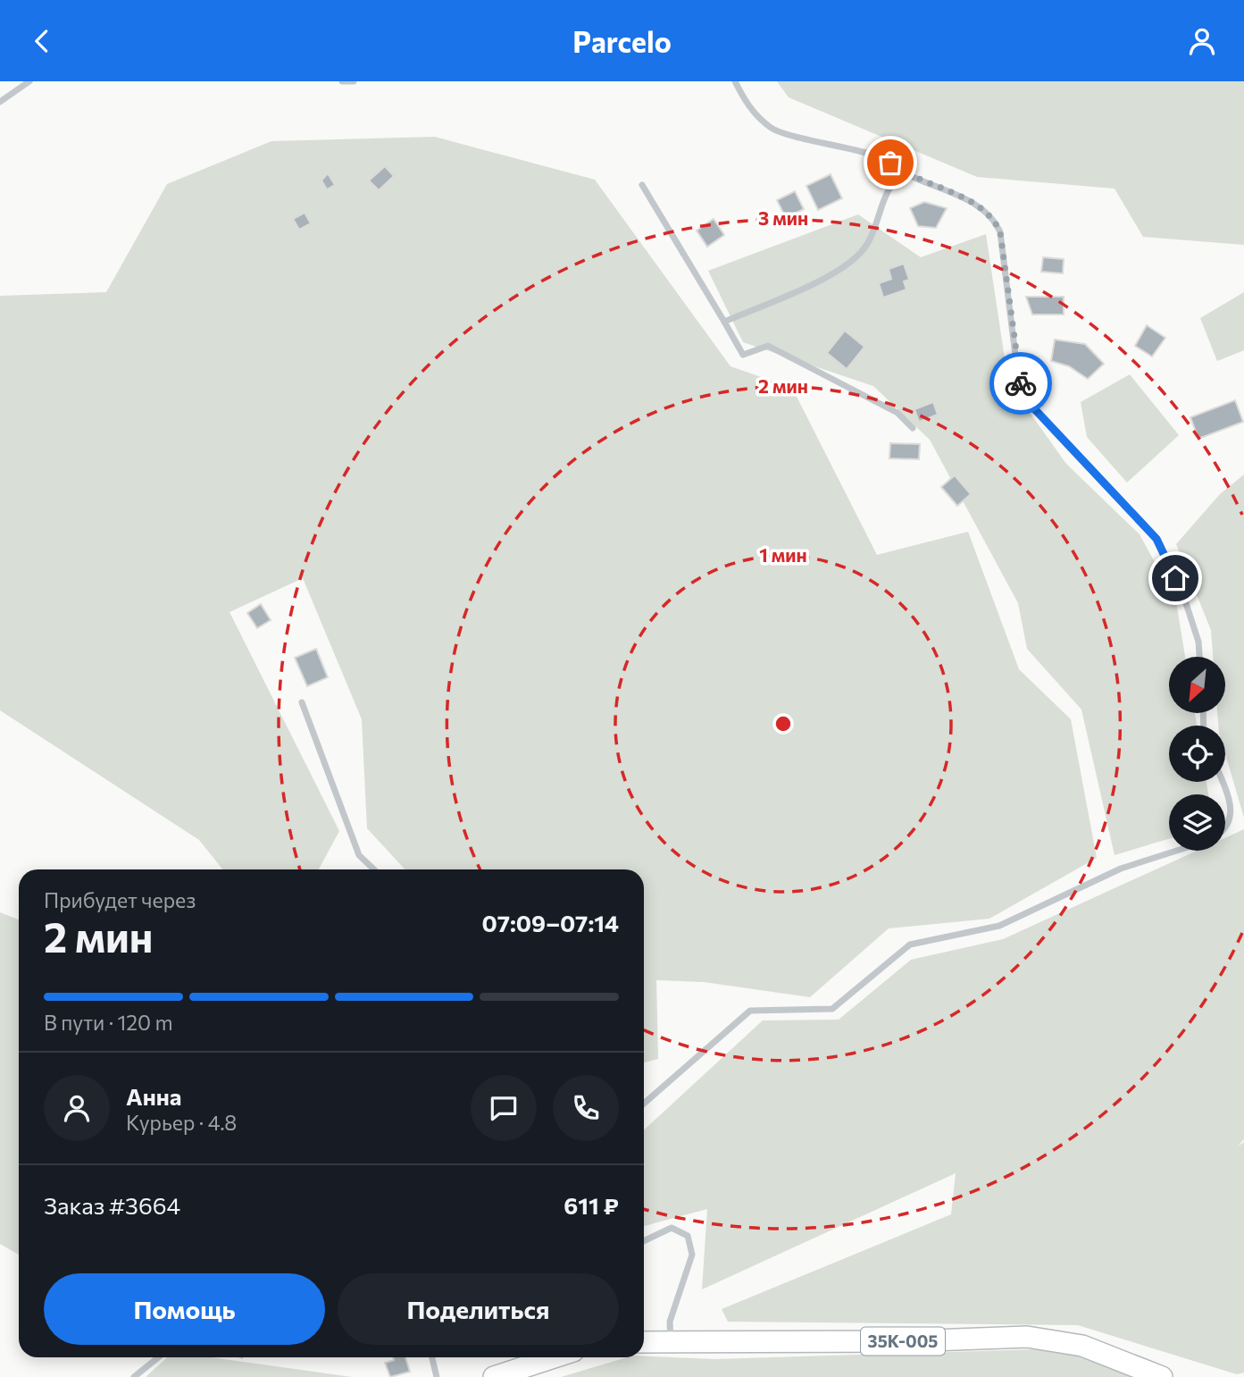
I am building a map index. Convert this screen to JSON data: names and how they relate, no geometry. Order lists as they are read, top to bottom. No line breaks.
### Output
{"streets":{"main road":["35К-005"]},"north":"bottom left","page":{"header":"Parcelo","heading":["2 мин","Прибудет через","07:09–07:14"],"panel":["Анна","Курьер · 4.8","Заказ #3664","611 ₽"],"bar":"В пути · 120 m","buttons":["Помощь","Поделиться"]},"rings":["3 мин","2 мин","1 мин"]}
